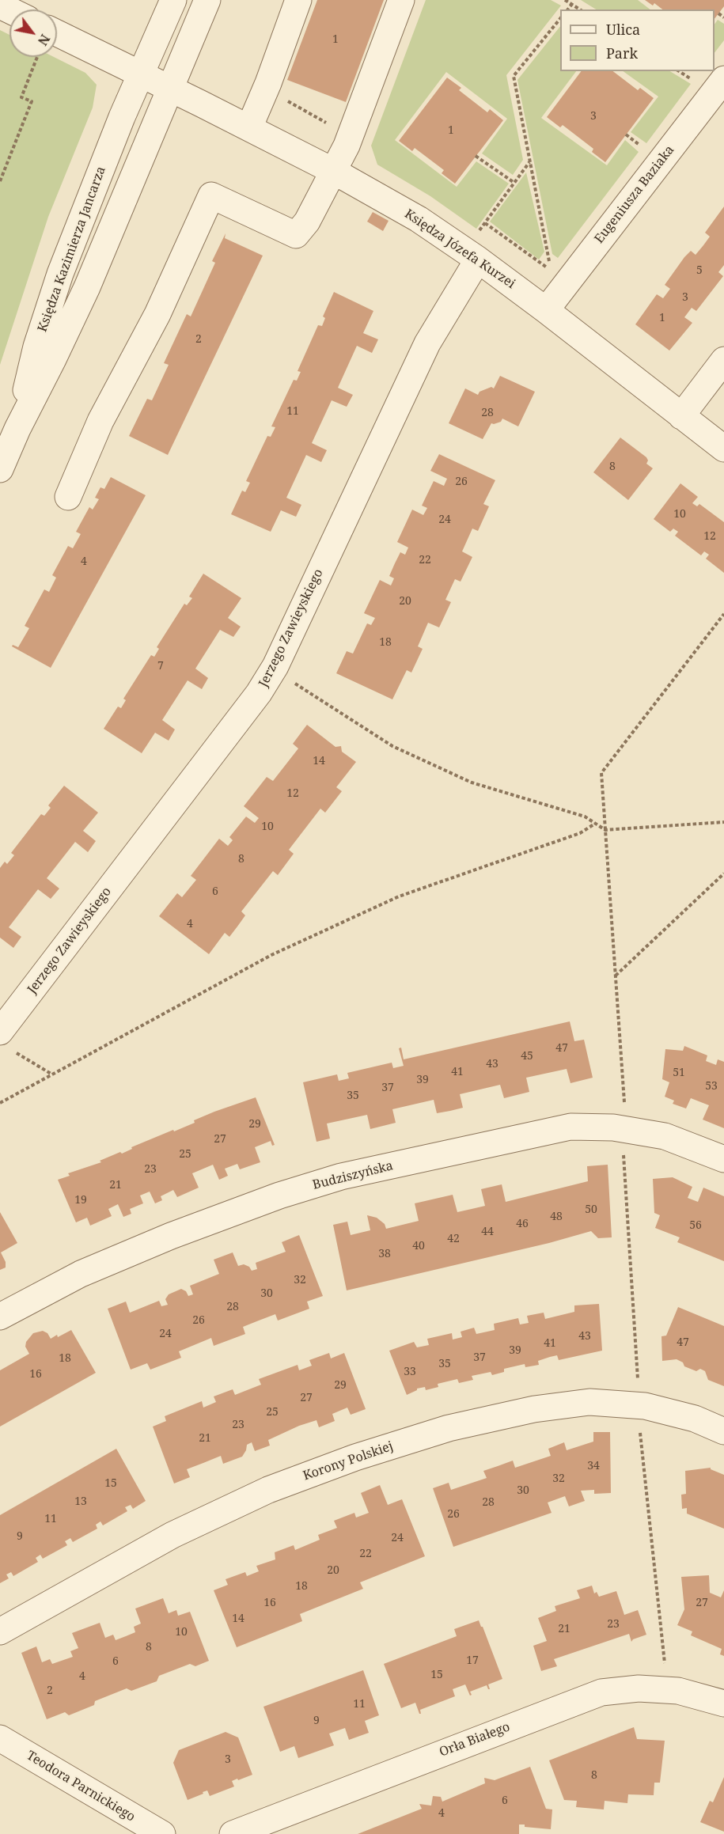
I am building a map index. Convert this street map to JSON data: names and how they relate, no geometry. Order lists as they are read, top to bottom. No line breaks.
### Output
{"streets":{"street":["Eugeniusza Baziaka","Księdza Kazimierza Jancarza","Księdza Józefa Kurzei","Jerzego Zawieyskiego","Budziszyńska","Korony Polskiej","Orła Białego","Teodora Parnickiego"]},"crossings":[["Eugeniusza Baziaka","Księdza Józefa Kurzei"],["Księdza Kazimierza Jancarza","Księdza Józefa Kurzei"],["Księdza Józefa Kurzei","Jerzego Zawieyskiego"]],"house_numbers":["1","3","1","5","3","1","2","11","28","8","26","10","24","12","22","4","20","18","7","14","12","10","8","6","4","47","45","43","41","51","39","53","37","35","29","27","25","23","21","19","50","48","46","56","44","42","40","38","32","30","28","26","24","43","47","41","39","37","18","35","33","16","29","27","25","23","21","34","32","15","30","13","28","26","11","9","24","22","20","18","16","27","14","23","21","10","8","17","6","15","4","2","11","9","3","8","6","4"],"legend":["Ulica","Park"],"north":"bottom right"}
